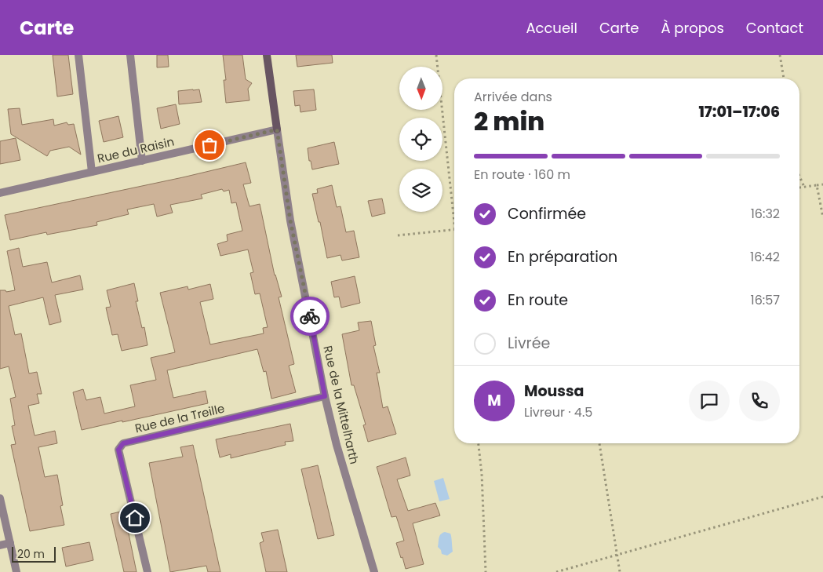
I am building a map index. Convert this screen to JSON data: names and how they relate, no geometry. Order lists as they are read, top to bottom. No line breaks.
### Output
{"streets":{"street":["Rue du Raisin","Rue de la Mittelharth","Rue de la Treille"]},"crossings":[["Rue du Raisin","Rue de la Mittelharth"],["Rue de la Mittelharth","Rue de la Treille"]],"scale_bar":"20 m","north":"bottom","page":{"header":"Carte","nav":["Accueil","Carte","À propos","Contact"],"heading":["2 min","Arrivée dans","17:01–17:06"],"panel":["Moussa","Livreur · 4.5"],"bar":"En route · 160 m","list":[["Confirmée","16:32"],["En préparation","16:42"],["En route","16:57"],"Livrée"],"round":"M","scale":"20 m"}}
